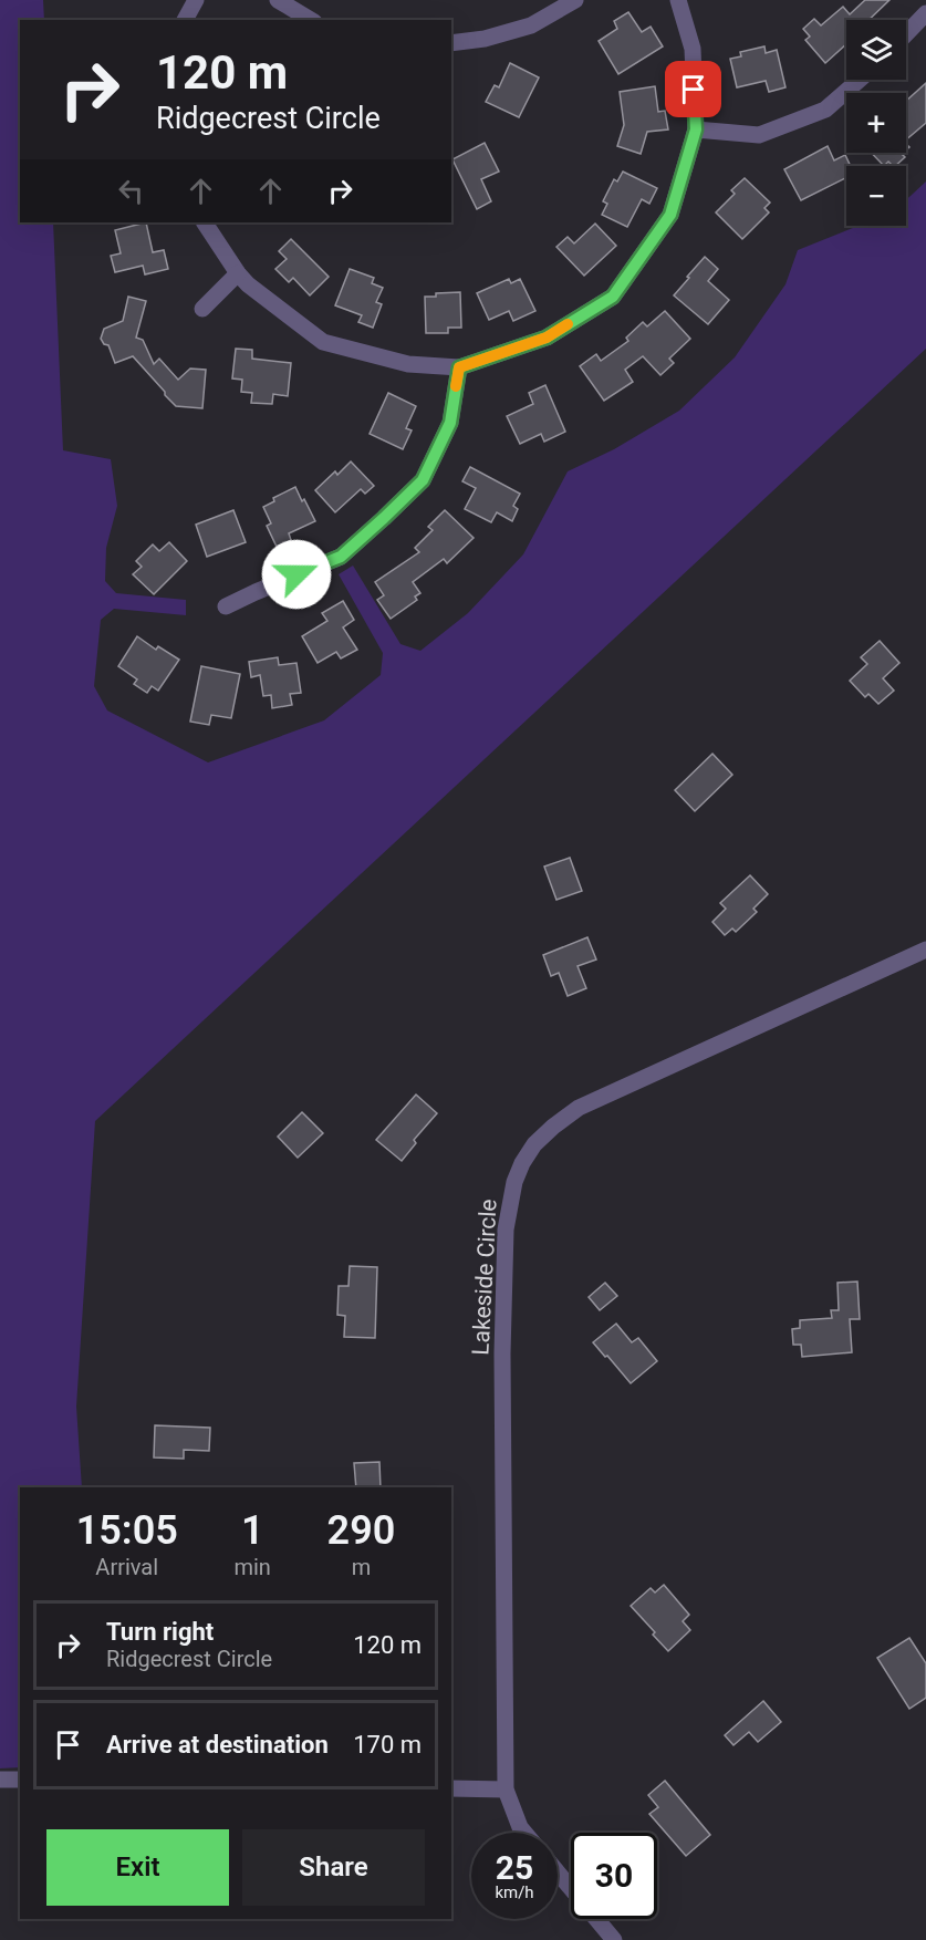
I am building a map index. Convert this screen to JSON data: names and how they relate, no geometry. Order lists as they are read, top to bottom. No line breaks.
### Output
{"streets":{"street":["Lakeside Circle"]},"page":{"map_buttons":["+","−"],"turn":["120 m","Ridgecrest Circle"],"eta":["15:05","Arrival","1","min","290","m"],"list":[{"name":"Turn right","note":"Ridgecrest Circle","value":"120 m"},{"name":"Arrive at destination","value":"170 m"}],"buttons":["Exit","Share"],"speed":"25 km/h","limit":"30"}}
